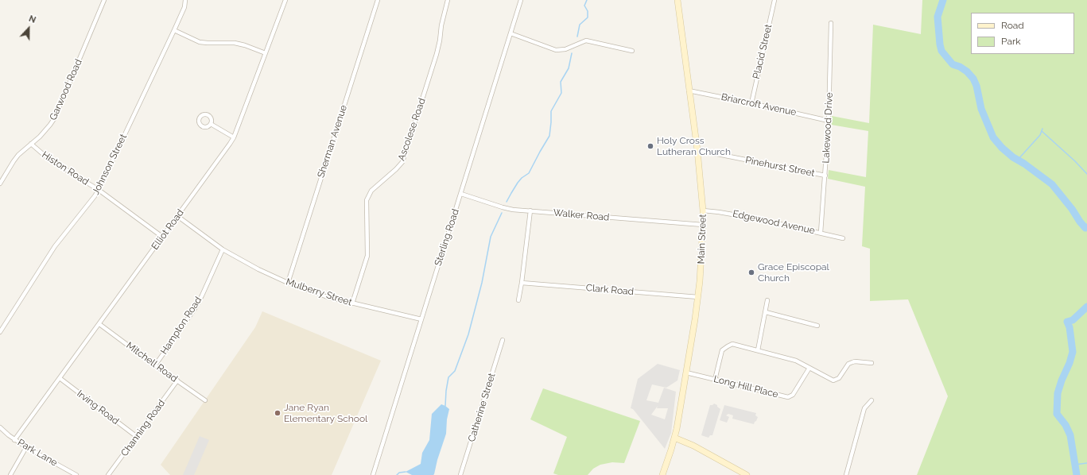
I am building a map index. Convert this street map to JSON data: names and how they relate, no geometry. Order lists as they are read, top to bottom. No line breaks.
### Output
{"streets":{"main road":["Main Street"],"street":["Placid Street","Garwood Road","Briarcroft Avenue","Lakewood Drive","Ascolese Road","Sherman Avenue","Johnson Street","Pinehurst Street","Histon Road","Walker Road","Edgewood Avenue","Elliot Road","Sterling Road","Clark Road","Mulberry Street","Hampton Road","Mitchell Road","Long Hill Place","Irving Road","Catherine Street","Channing Road","Park Lane"]},"crossings":[["Placid Street","Briarcroft Avenue"],["Garwood Road","Histon Road"],["Briarcroft Avenue","Lakewood Drive"],["Briarcroft Avenue","Main Street"],["Lakewood Drive","Pinehurst Street"],["Lakewood Drive","Edgewood Avenue"],["Ascolese Road","Mulberry Street"],["Sherman Avenue","Mulberry Street"],["Johnson Street","Histon Road"],["Pinehurst Street","Main Street"],["Histon Road","Elliot Road"],["Walker Road","Sterling Road"],["Walker Road","Main Street"],["Edgewood Avenue","Main Street"],["Elliot Road","Mitchell Road"],["Elliot Road","Irving Road"],["Elliot Road","Park Lane"],["Sterling Road","Mulberry Street"],["Main Street","Clark Road"],["Main Street","Long Hill Place"],["Mulberry Street","Hampton Road"],["Hampton Road","Mitchell Road"],["Mitchell Road","Channing Road"],["Irving Road","Channing Road"]],"places":["Holy Cross Lutheran Church","Grace Episcopal Church","Jane Ryan Elementary School"],"legend":["Road","Park"],"north":"top"}
